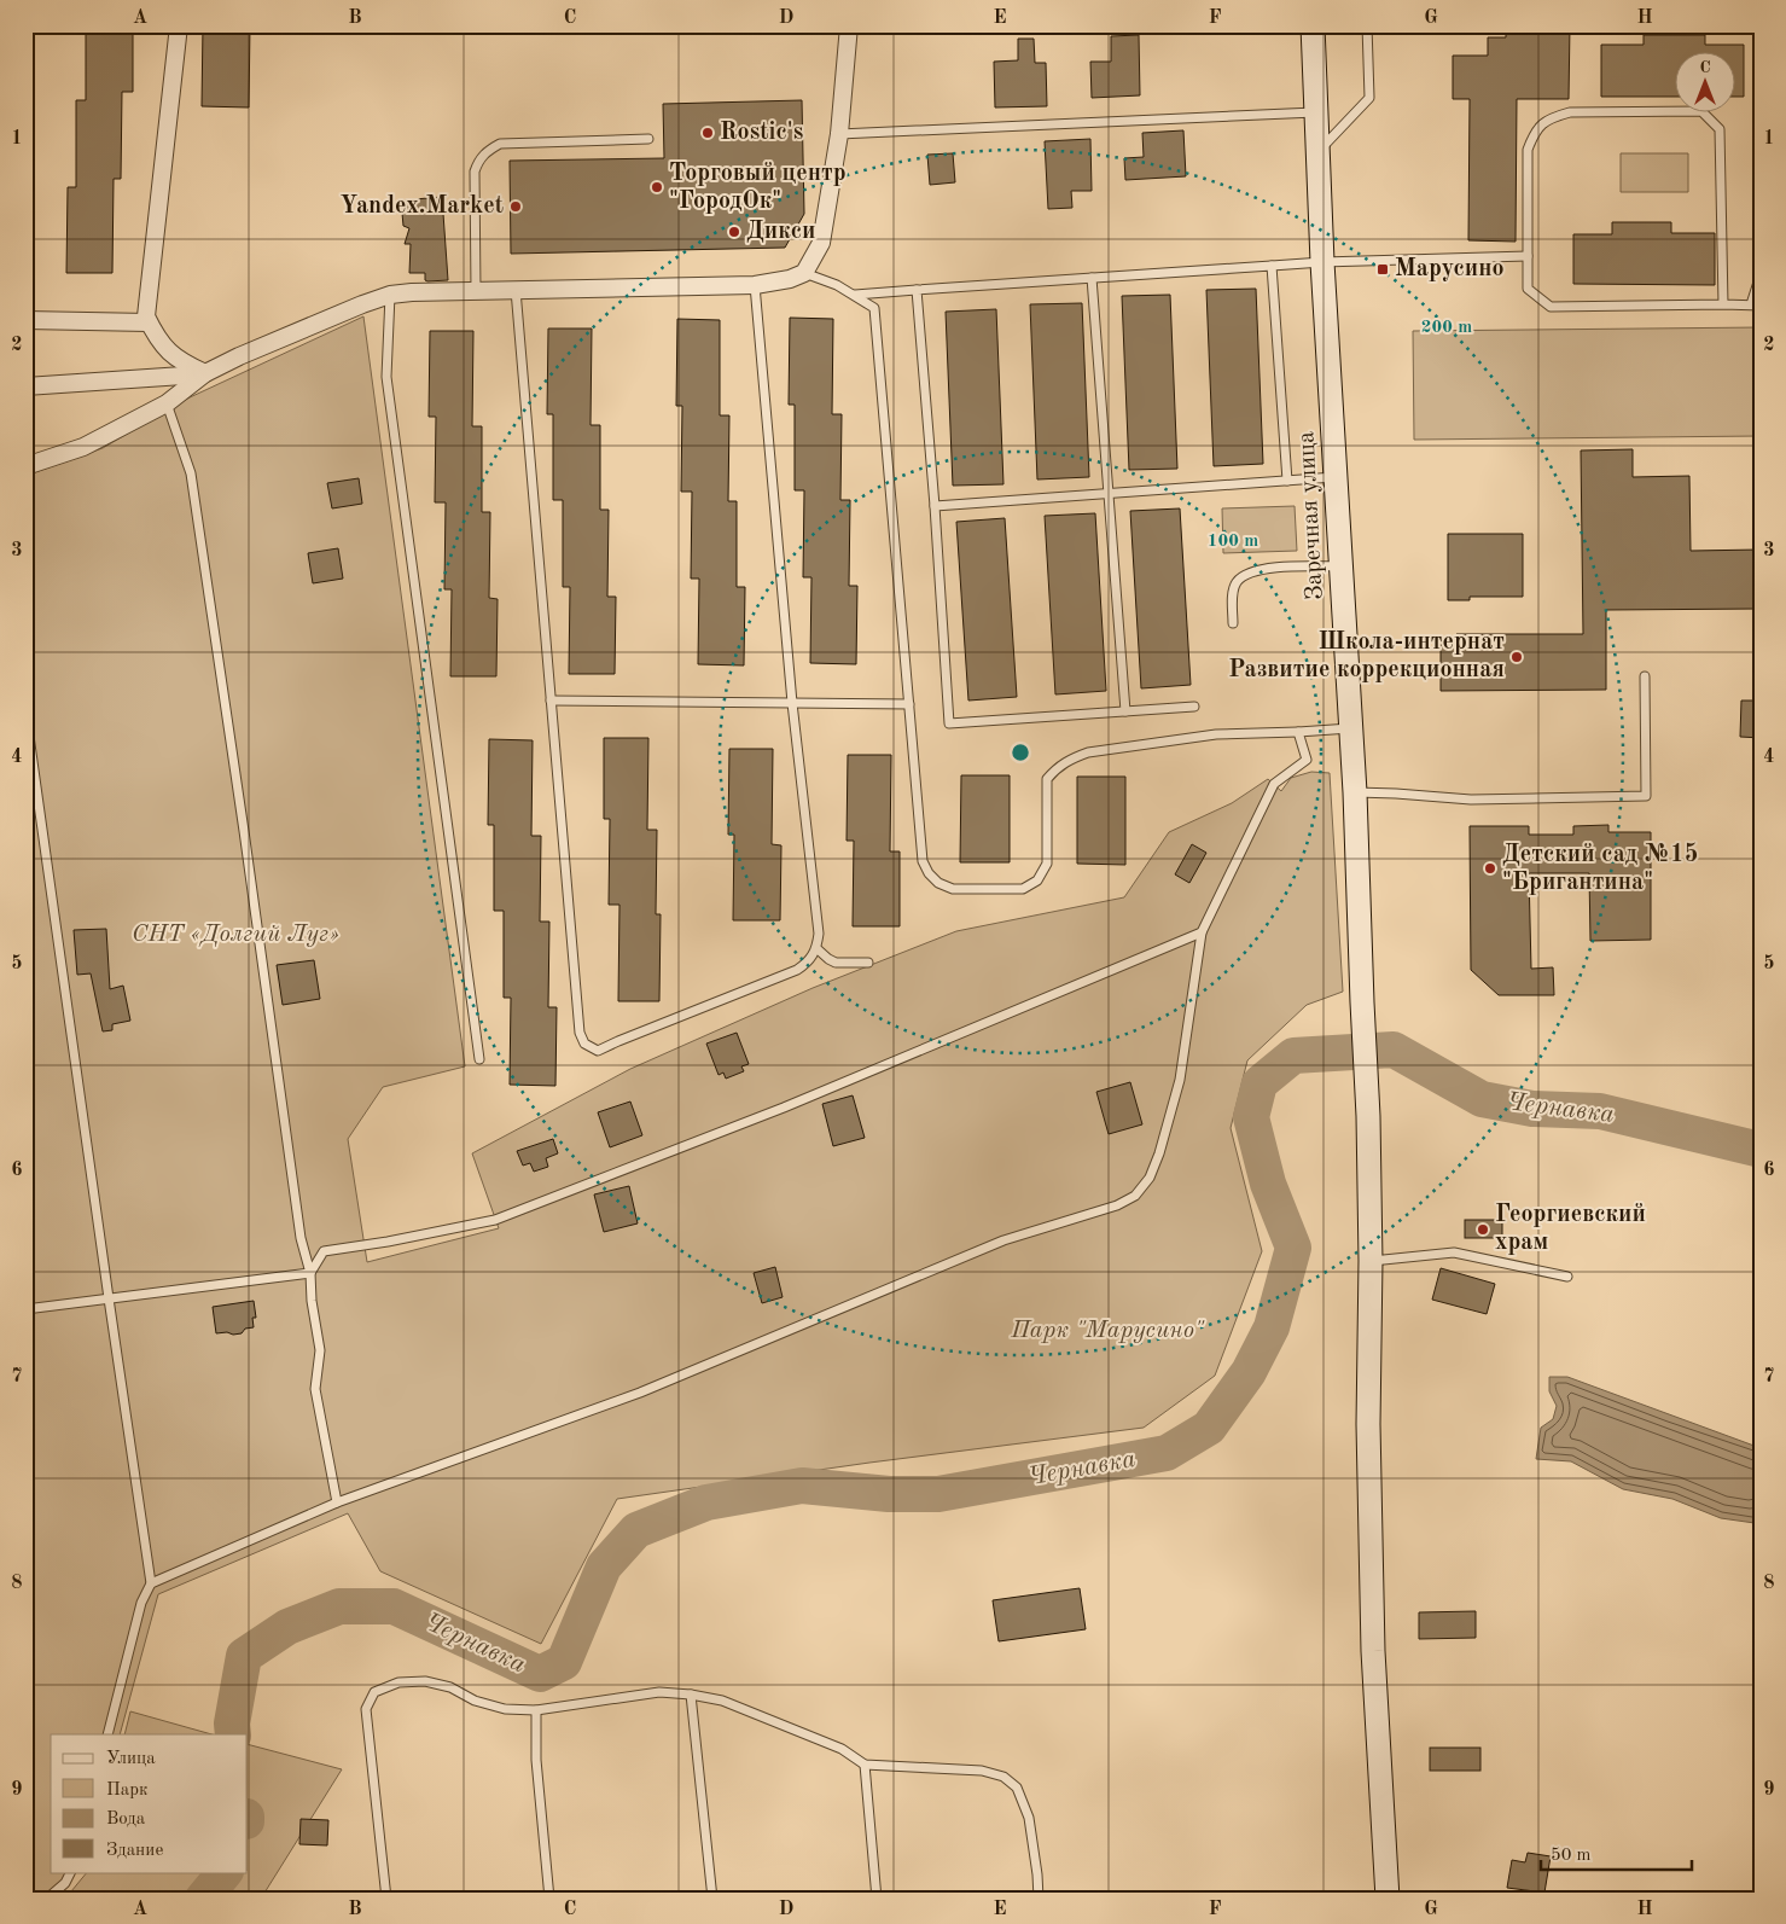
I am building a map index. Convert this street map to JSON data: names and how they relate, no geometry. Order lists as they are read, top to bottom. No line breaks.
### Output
{"streets":{"street":["Заречная улица"]},"water":["Чернавка"],"parks":["СНТ «Долгий Луг»","Парк \"Марусино\""],"places":{"other":["Rostiс's","Торговый центр \"ГородОк\"","Yandex.Market","Дикси","Школа-интернат Развитие коррекционная","Детский сад №15 \"Бригантина\"","Георгиевский храм"],"transit":["Марусино"]},"legend":["Улица","Парк","Вода","Здание"],"scale_bar":"50 m","north":"top","grid":{"columns":["A","B","C","D","E","F","G","H"],"rows":["1","2","3","4","5","6","7","8","9"]},"rings":["200 m","100 m"]}
